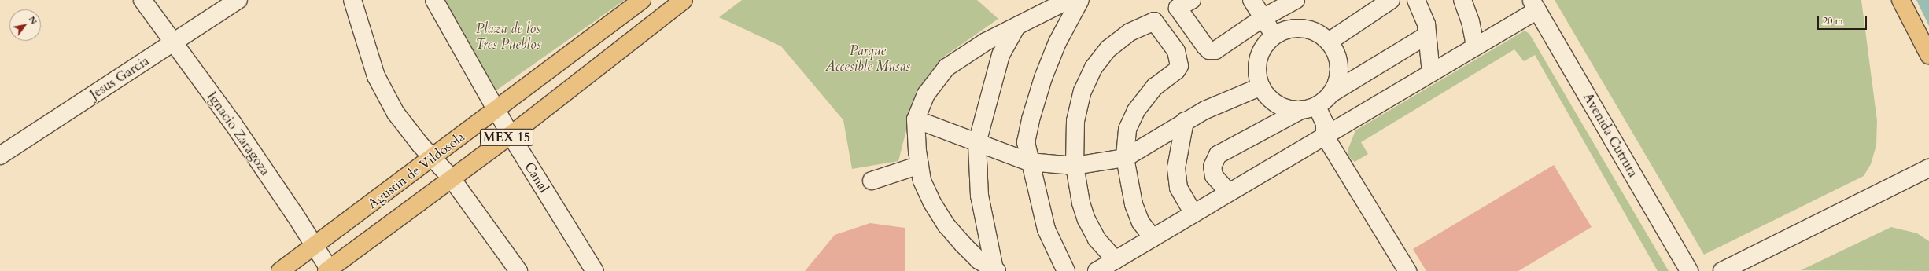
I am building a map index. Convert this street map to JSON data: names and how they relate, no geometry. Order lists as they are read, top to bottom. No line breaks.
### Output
{"streets":{"main road":["MEX 15","Agustin de Vildosola"],"street":["Jesus Garcia","Ignacio Zaragoza","Avenida Cutrura","Canal"]},"crossings":[["Jesus Garcia","Ignacio Zaragoza"],["Ignacio Zaragoza","Agustin de Vildosola"],["Agustin de Vildosola","Canal"]],"parks":["Plaza de los Tres Pueblos","Parque Accesible Musas"],"scale_bar":"20 m","north":"top right"}
